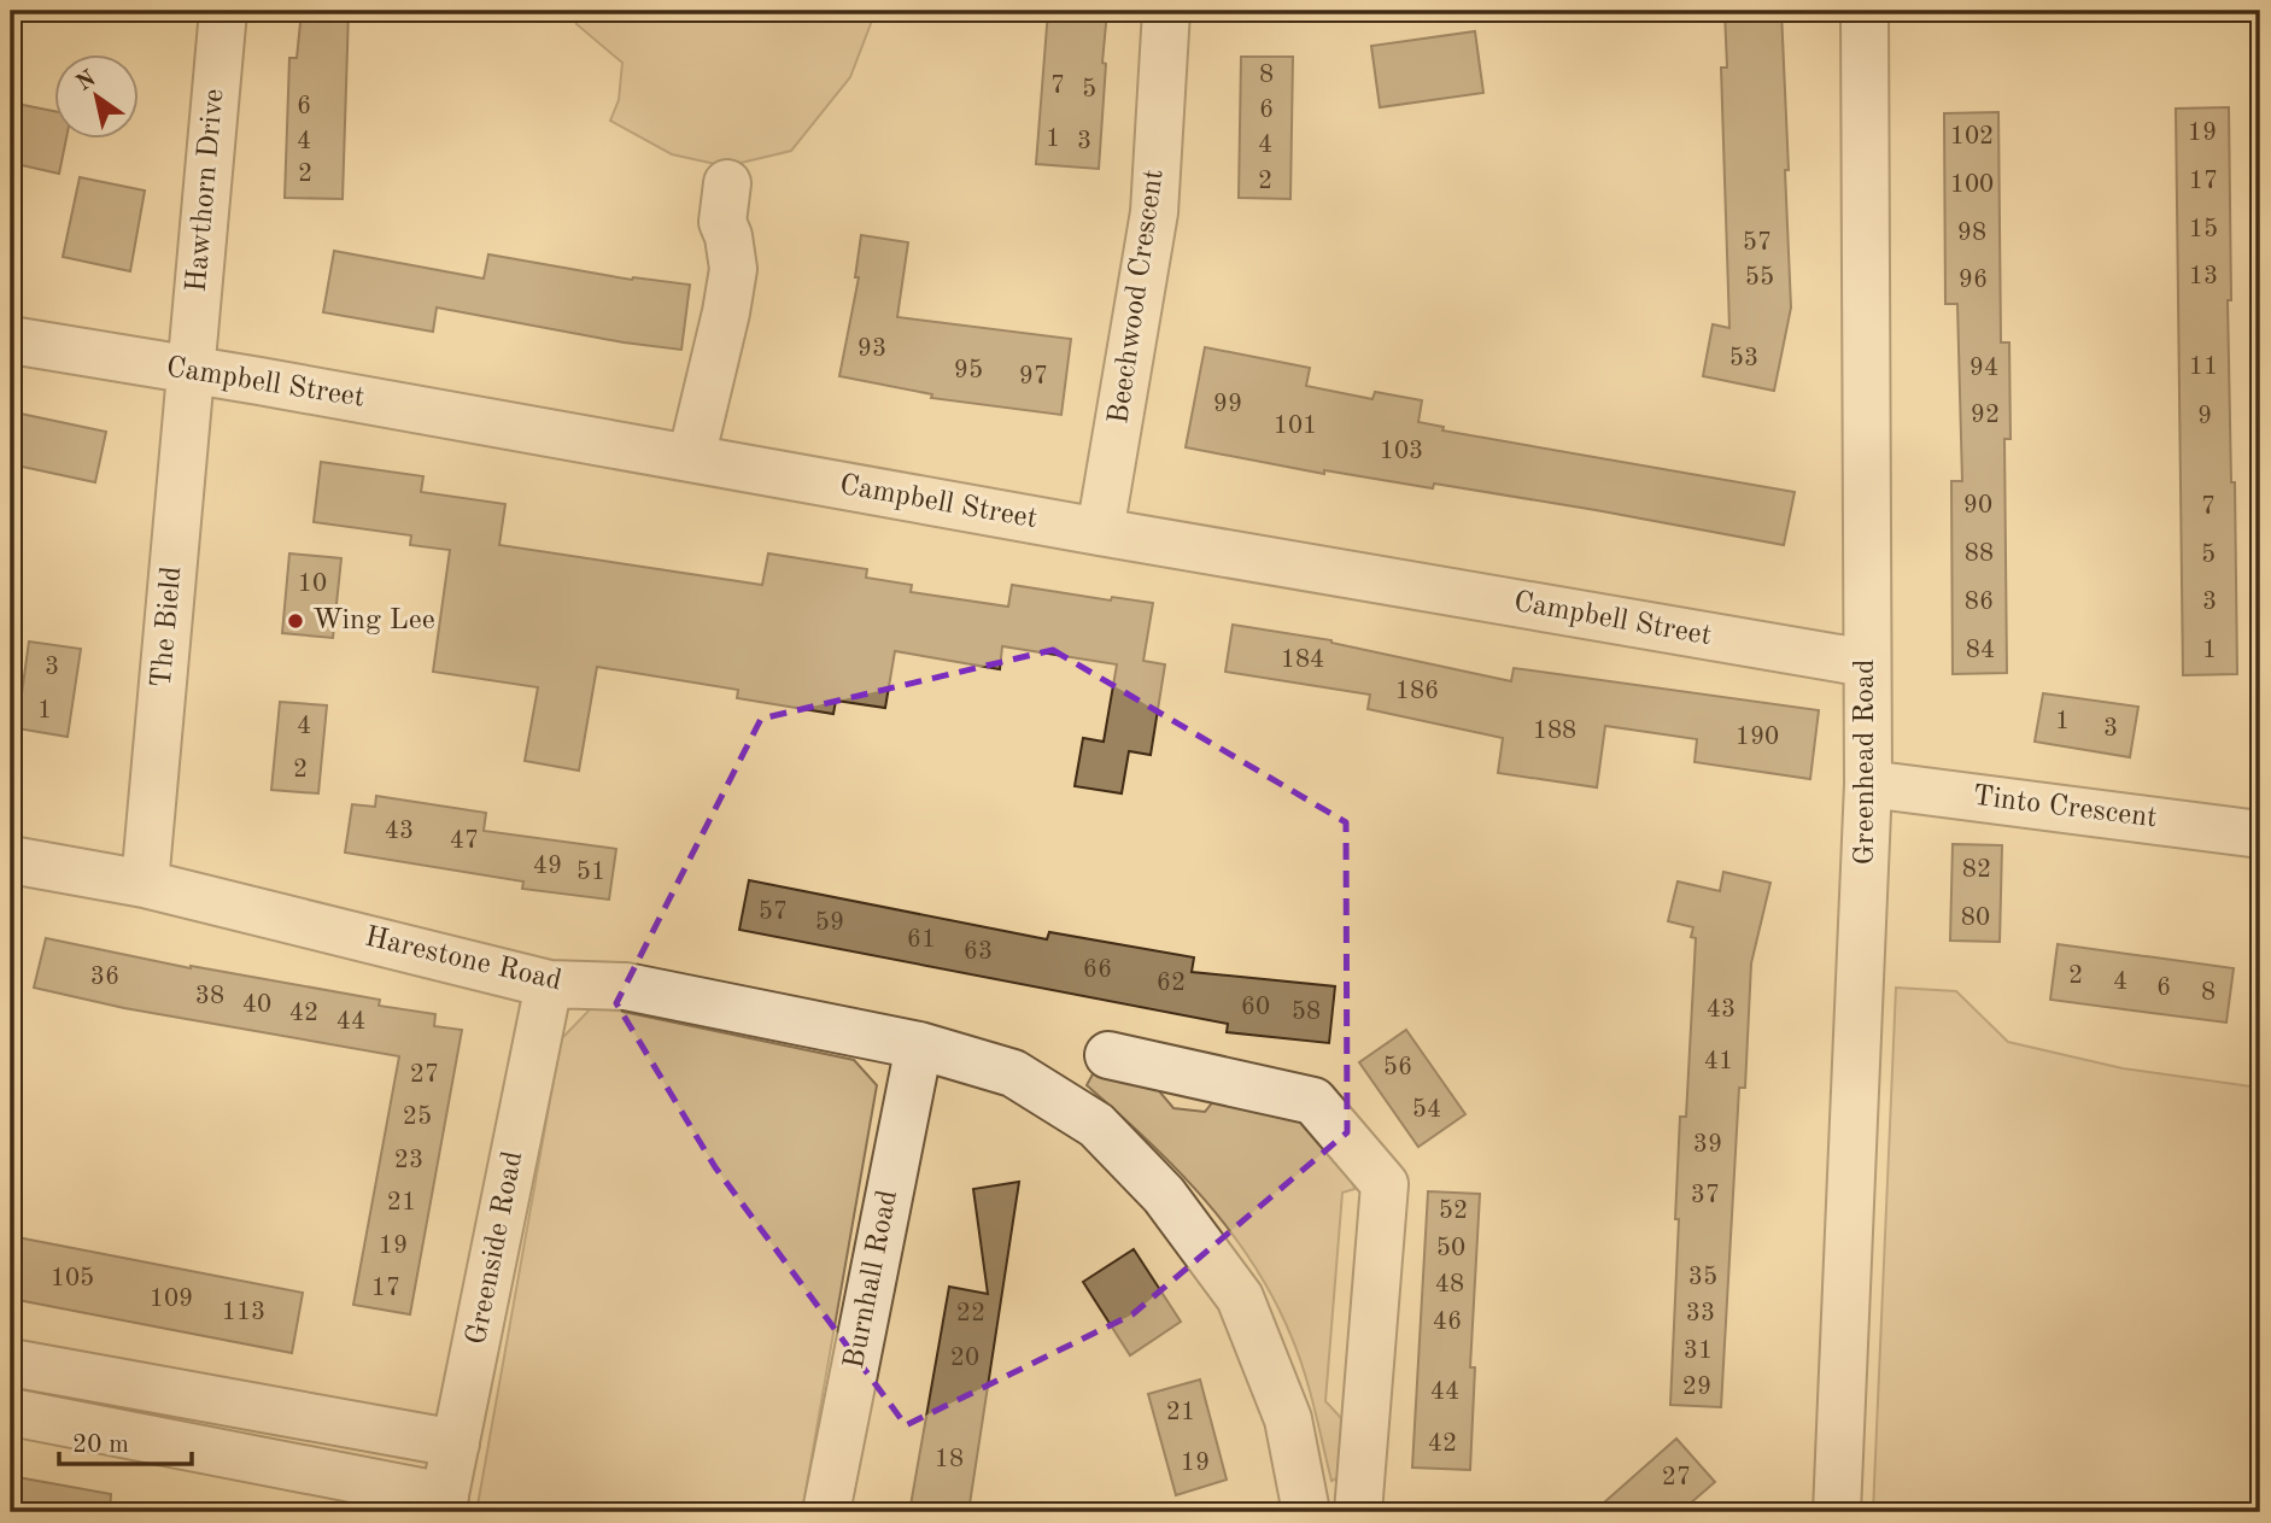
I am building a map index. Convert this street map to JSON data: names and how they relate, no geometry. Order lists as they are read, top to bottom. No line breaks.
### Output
{"streets":{"street":["Hawthorn Drive","Beechwood Crescent","Campbell Street","The Bield","Greenhead Road","Tinto Crescent","Harestone Road","Greenside Road","Burnhall Road"]},"crossings":[["Hawthorn Drive","Campbell Street"],["Hawthorn Drive","The Bield"],["Beechwood Crescent","Campbell Street"],["Campbell Street","The Bield"],["Campbell Street","Greenhead Road"],["The Bield","Harestone Road"],["Greenhead Road","Tinto Crescent"],["Harestone Road","Greenside Road"],["Harestone Road","Burnhall Road"]],"places":["Wing Lee"],"house_numbers":["8","7","5","6","6","19","102","1","4","3","4","2","2","17","100","15","98","57","13","55","96","93","53","11","94","95","97","99","92","9","101","103","90","7","88","5","10","86","3","84","1","184","3","186","1","1","4","3","188","190","2","43","47","49","82","51","57","80","59","61","63","66","2","36","4","62","6","8","38","40","60","43","58","42","44","41","56","27","54","25","39","23","37","21","52","19","50","35","105","48","17","109","113","22","33","46","31","20","29","44","21","42","18","19","27"],"scale_bar":"20 m","north":"top left"}
